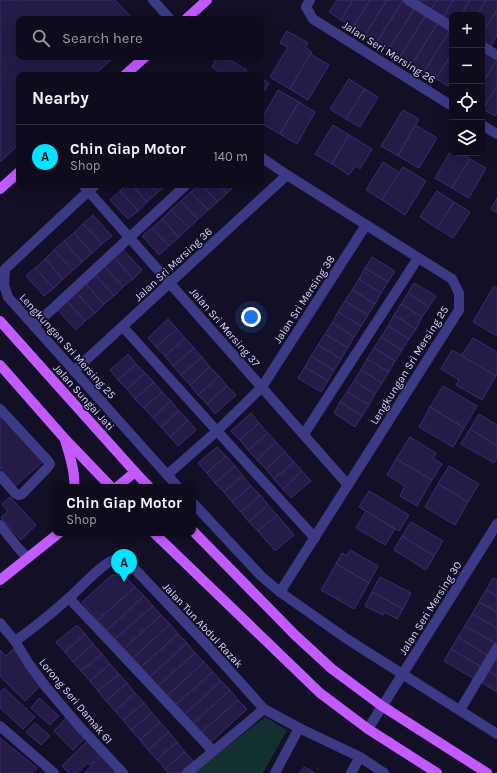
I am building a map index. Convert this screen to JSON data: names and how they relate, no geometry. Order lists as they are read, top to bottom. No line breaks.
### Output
{"streets":{"main road":["Jalan Sungai Jati"],"street":["Jalan Seri Mersing 26","Jalan Sri Mersing 36","Jalan Sri Mersing 38","Jalan Sri Mersing 37","Lengkungan Sri Mersing 25","Jalan Seri Mersing 30","Jalan Tun Abdul Razak","Lorong Seri Damak 61"]},"crossings":[["Jalan Sri Mersing 36","Jalan Sri Mersing 37"],["Jalan Sri Mersing 36","Lengkungan Sri Mersing 25"],["Jalan Sri Mersing 38","Jalan Sri Mersing 37"],["Jalan Sri Mersing 38","Lengkungan Sri Mersing 25"],["Jalan Sri Mersing 37","Lengkungan Sri Mersing 25"],["Jalan Tun Abdul Razak","Lorong Seri Damak 61"]],"page":{"map_buttons":["+","−"],"search":"Search here","heading":"Nearby","list":[{"mark":"A","name":"Chin Giap Motor","note":"Shop","value":"140 m"}],"popup":["Chin Giap Motor","Shop"],"pins":"A"}}
